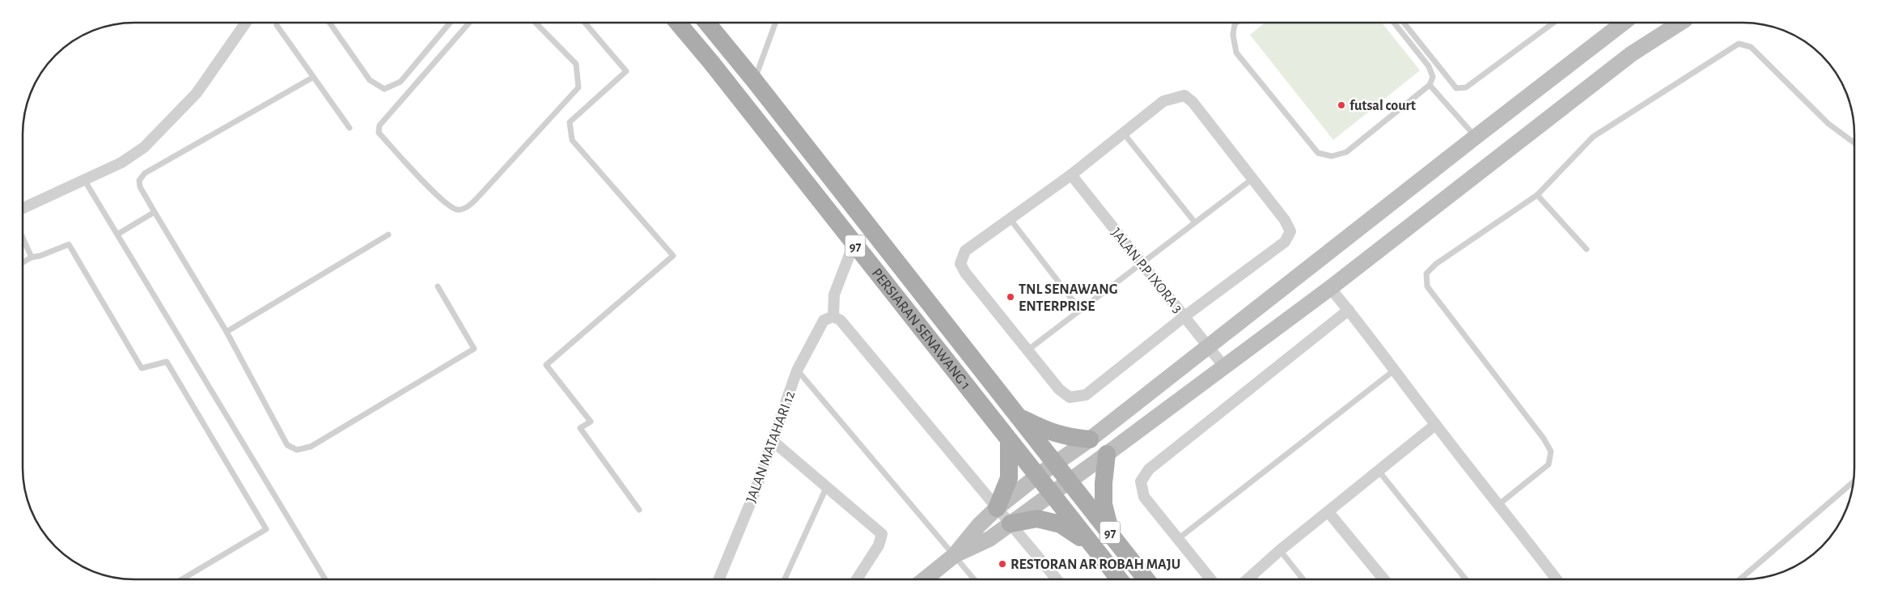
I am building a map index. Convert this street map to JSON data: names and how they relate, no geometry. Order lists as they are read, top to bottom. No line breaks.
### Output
{"streets":{"main road":["97","PERSIARAN SENAWANG 1"],"street":["JALAN P.P IXORA 3","JALAN MATAHARI 12"]},"places":["futsal court","TNL SENAWANG ENTERPRISE","RESTORAN AR ROBAH MAJU"]}
